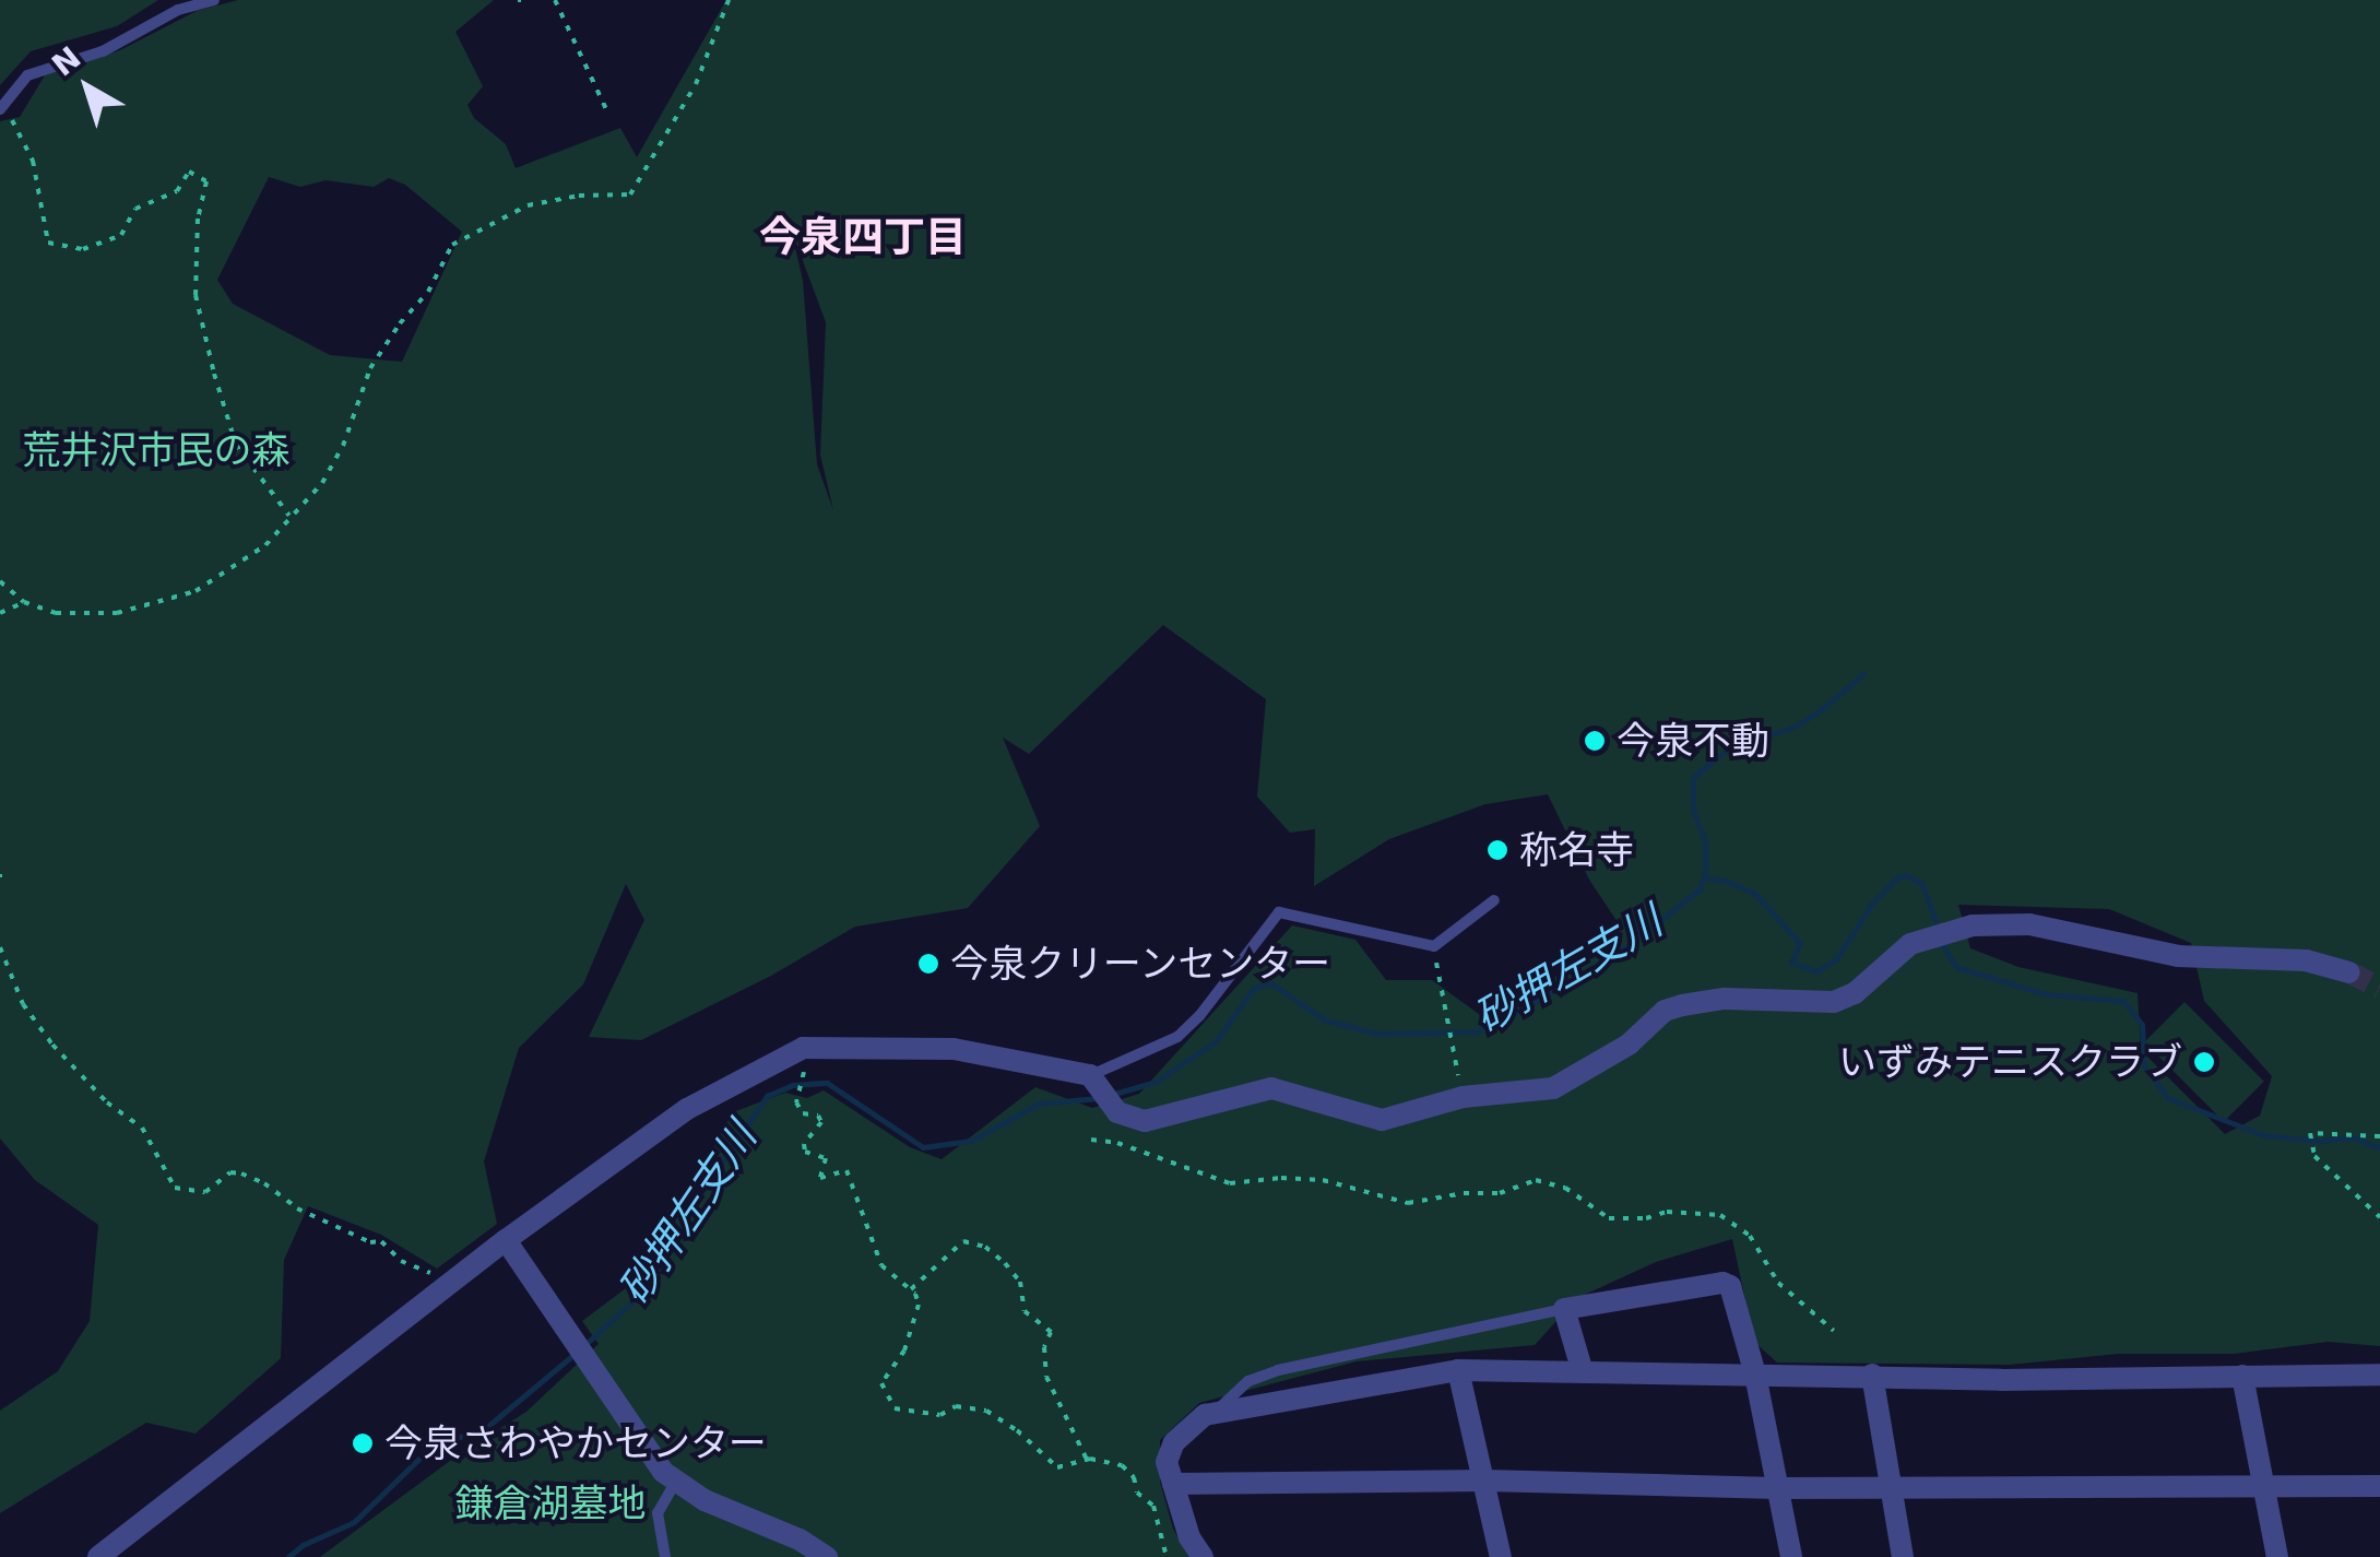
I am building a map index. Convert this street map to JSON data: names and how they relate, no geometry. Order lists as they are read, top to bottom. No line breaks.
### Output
{"districts":["今泉四丁目"],"water":["砂押左支川"],"parks":["荒井沢市民の森","鎌倉湖墓地"],"places":["今泉不動","称名寺","今泉クリーンセンター","いずみテニスクラブ","今泉さわやかセンター"],"north":"top left"}
